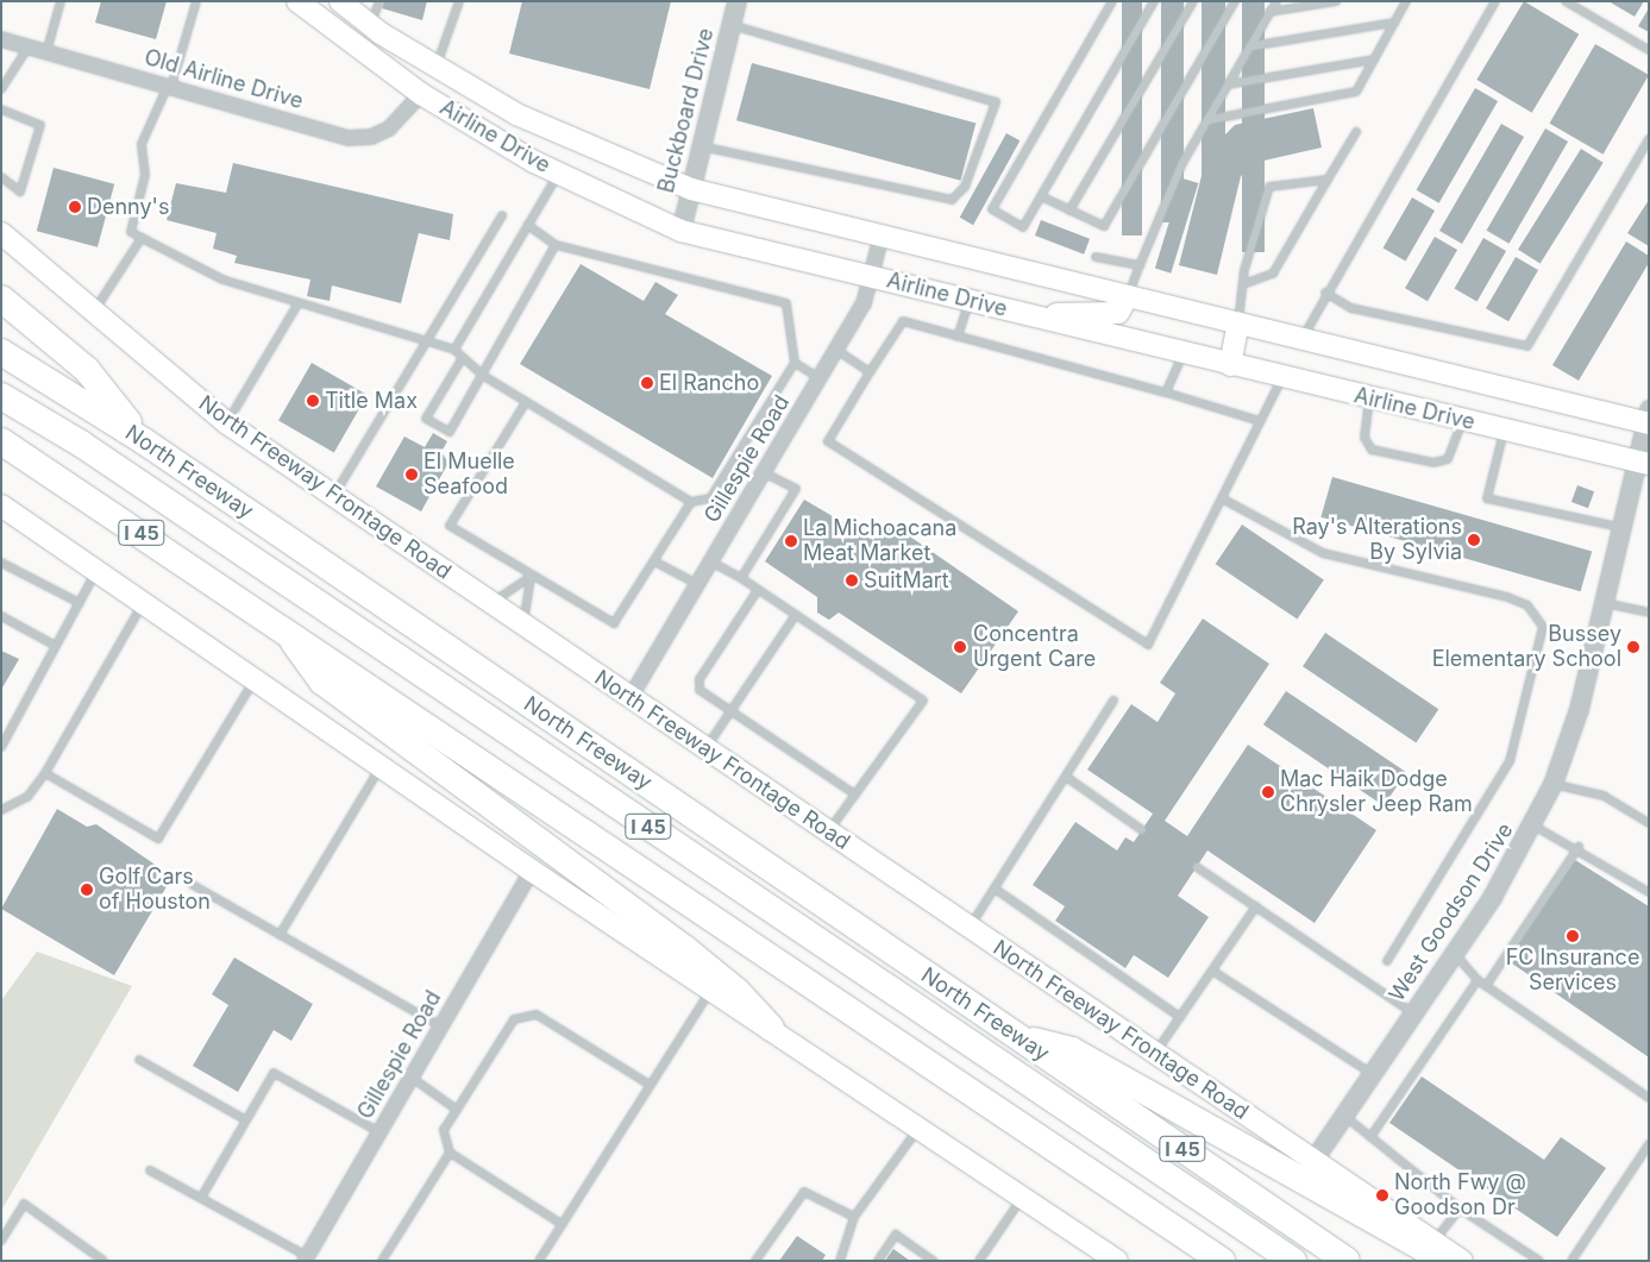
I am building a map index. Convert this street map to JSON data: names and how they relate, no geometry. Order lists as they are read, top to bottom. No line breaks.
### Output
{"streets":{"highway":["North Freeway","I 45"],"main road":["Airline Drive","North Freeway Frontage Road"],"street":["Old Airline Drive","Buckboard Drive","Gillespie Road","West Goodson Drive"]},"crossings":[["Old Airline Drive","Airline Drive"],["Buckboard Drive","Airline Drive"],["Airline Drive","Gillespie Road"],["Airline Drive","West Goodson Drive"],["Gillespie Road","North Freeway Frontage Road"],["North Freeway Frontage Road","West Goodson Drive"]],"places":["Denny's","El Rancho","Title Max","El Muelle Seafood","Ray's Alterations By Sylvia","La Michoacana Meat Market","SuitMart","Concentra Urgent Care","Bussey Elementary School","Mac Haik Dodge Chrysler Jeep Ram","Golf Cars of Houston","FC Insurance Services","North Fwy @ Goodson Dr"]}
